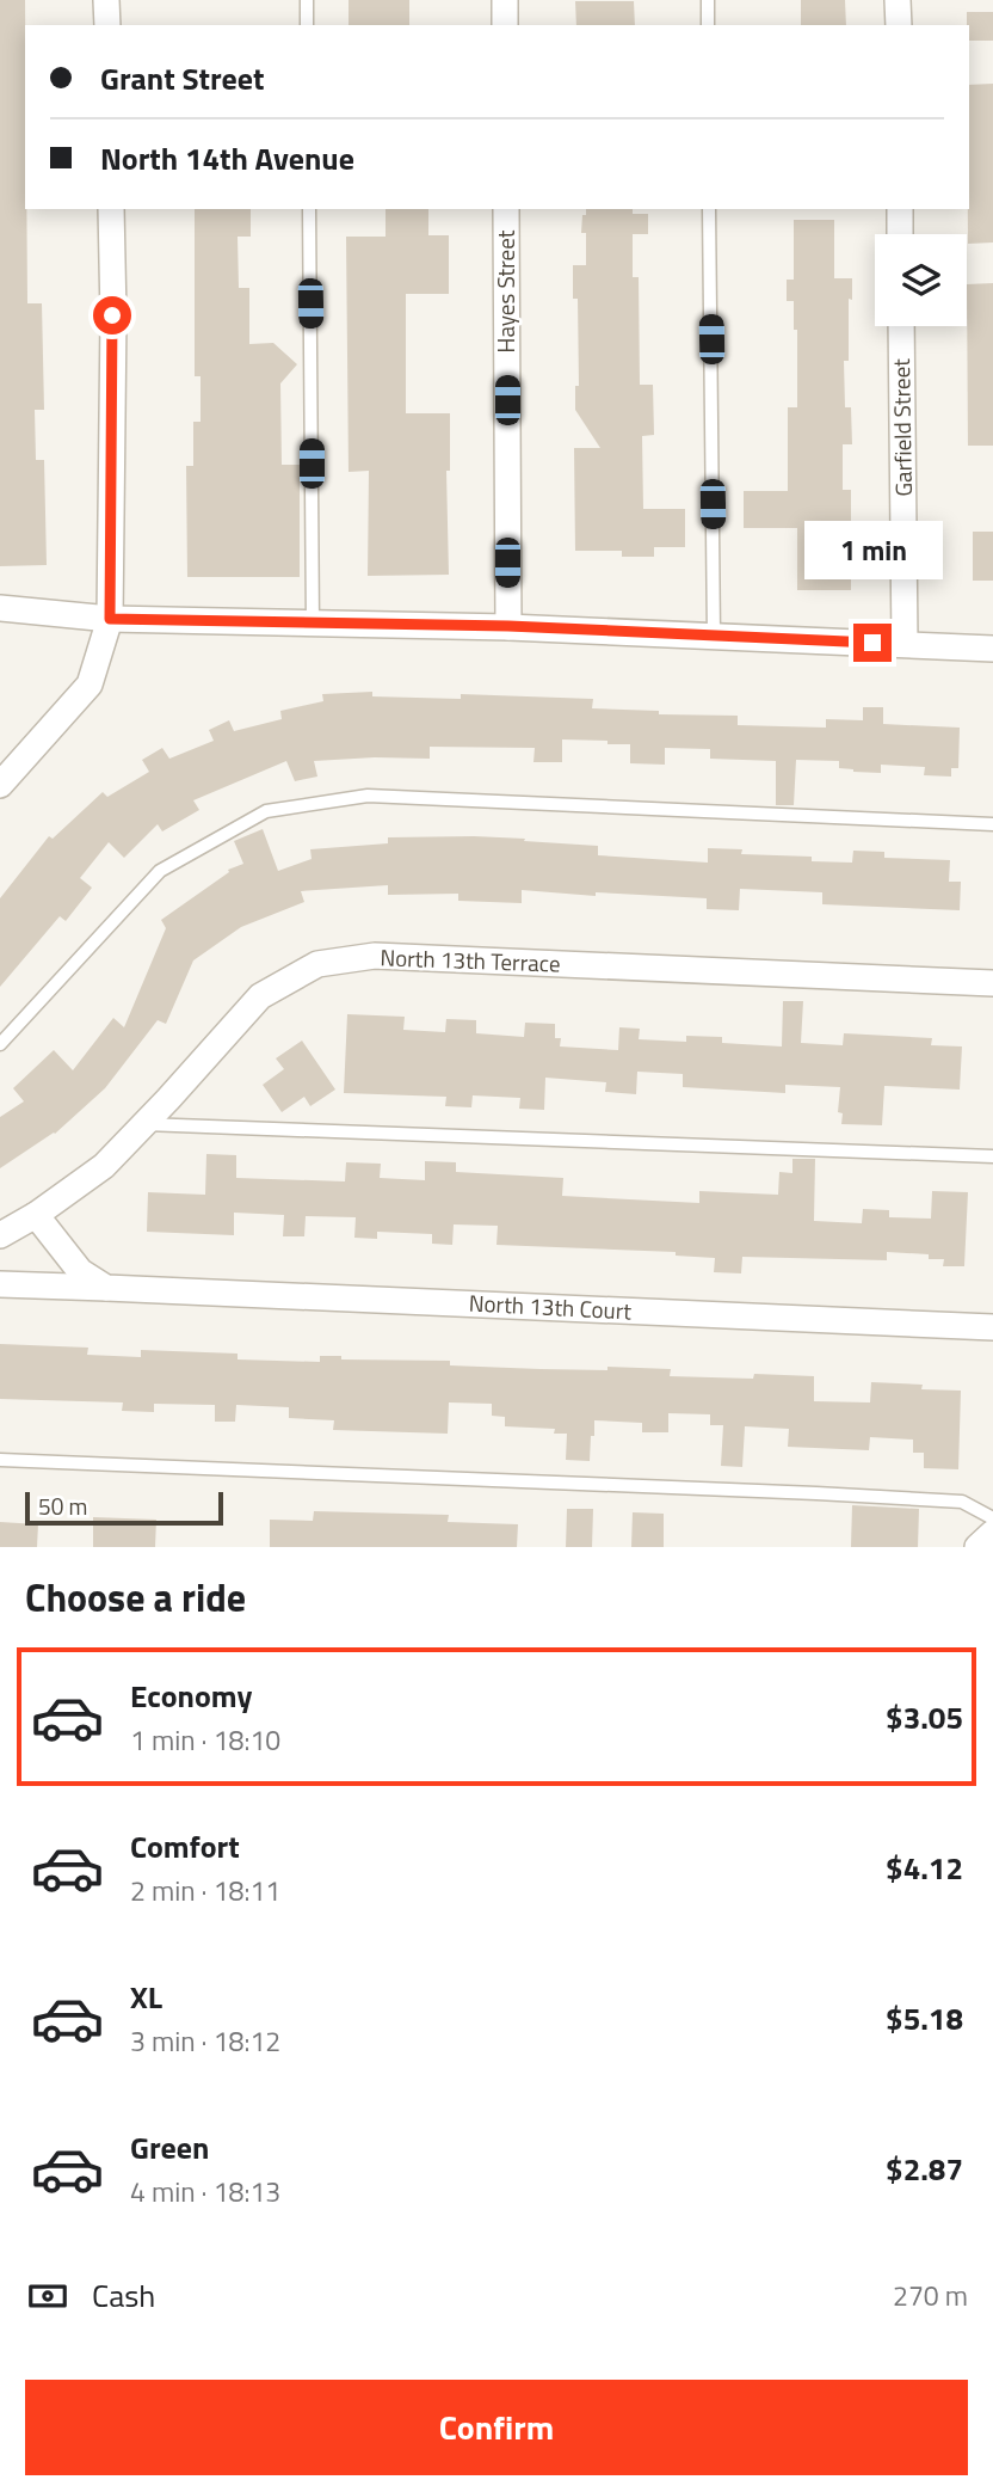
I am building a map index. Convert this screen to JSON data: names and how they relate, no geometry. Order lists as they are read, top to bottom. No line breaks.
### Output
{"streets":{"street":["Hayes Street","Garfield Street","North 13th Terrace","North 13th Court"]},"scale_bar":"50 m","page":{"banner":["Grant Street","North 14th Avenue"],"bubble":"1 min","scale":"50 m","heading":"Choose a ride","list":[{"name":"Economy","note":"1 min · 18:10","value":"$3.05"},{"name":"Comfort","note":"2 min · 18:11","value":"$4.12"},{"name":"XL","note":"3 min · 18:12","value":"$5.18"},{"name":"Green","note":"4 min · 18:13","value":"$2.87"}],"pay":["Cash","270 m"],"buttons":"Confirm"}}
